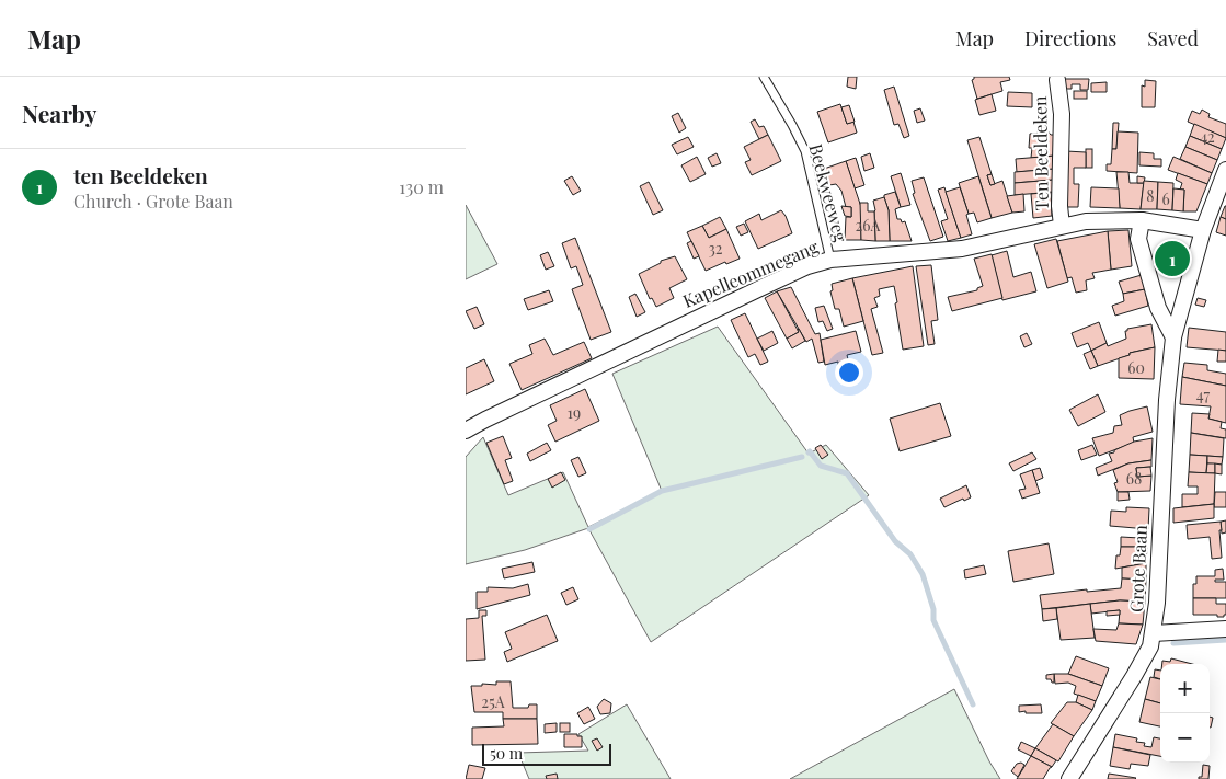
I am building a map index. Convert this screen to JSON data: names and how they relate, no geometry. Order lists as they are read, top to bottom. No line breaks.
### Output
{"streets":{"street":["Ten Beeldeken","Kapelleommegang","Grote Baan"],"lane":["Beekweeweg"]},"crossings":[["Ten Beeldeken","Kapelleommegang"],["Beekweeweg","Kapelleommegang"],["Kapelleommegang","Grote Baan"]],"house_numbers":["42","8","6","26A","32","60","47","19","68","25A"],"scale_bar":"50 m","page":{"header":"Map","nav":["Map","Directions","Saved"],"heading":"Nearby","list":[{"mark":"1","name":"ten Beeldeken","note":"Church · Grote Baan","value":"130 m"}],"pins":"1","map_buttons":["+","−"],"scale":"50 m"}}
